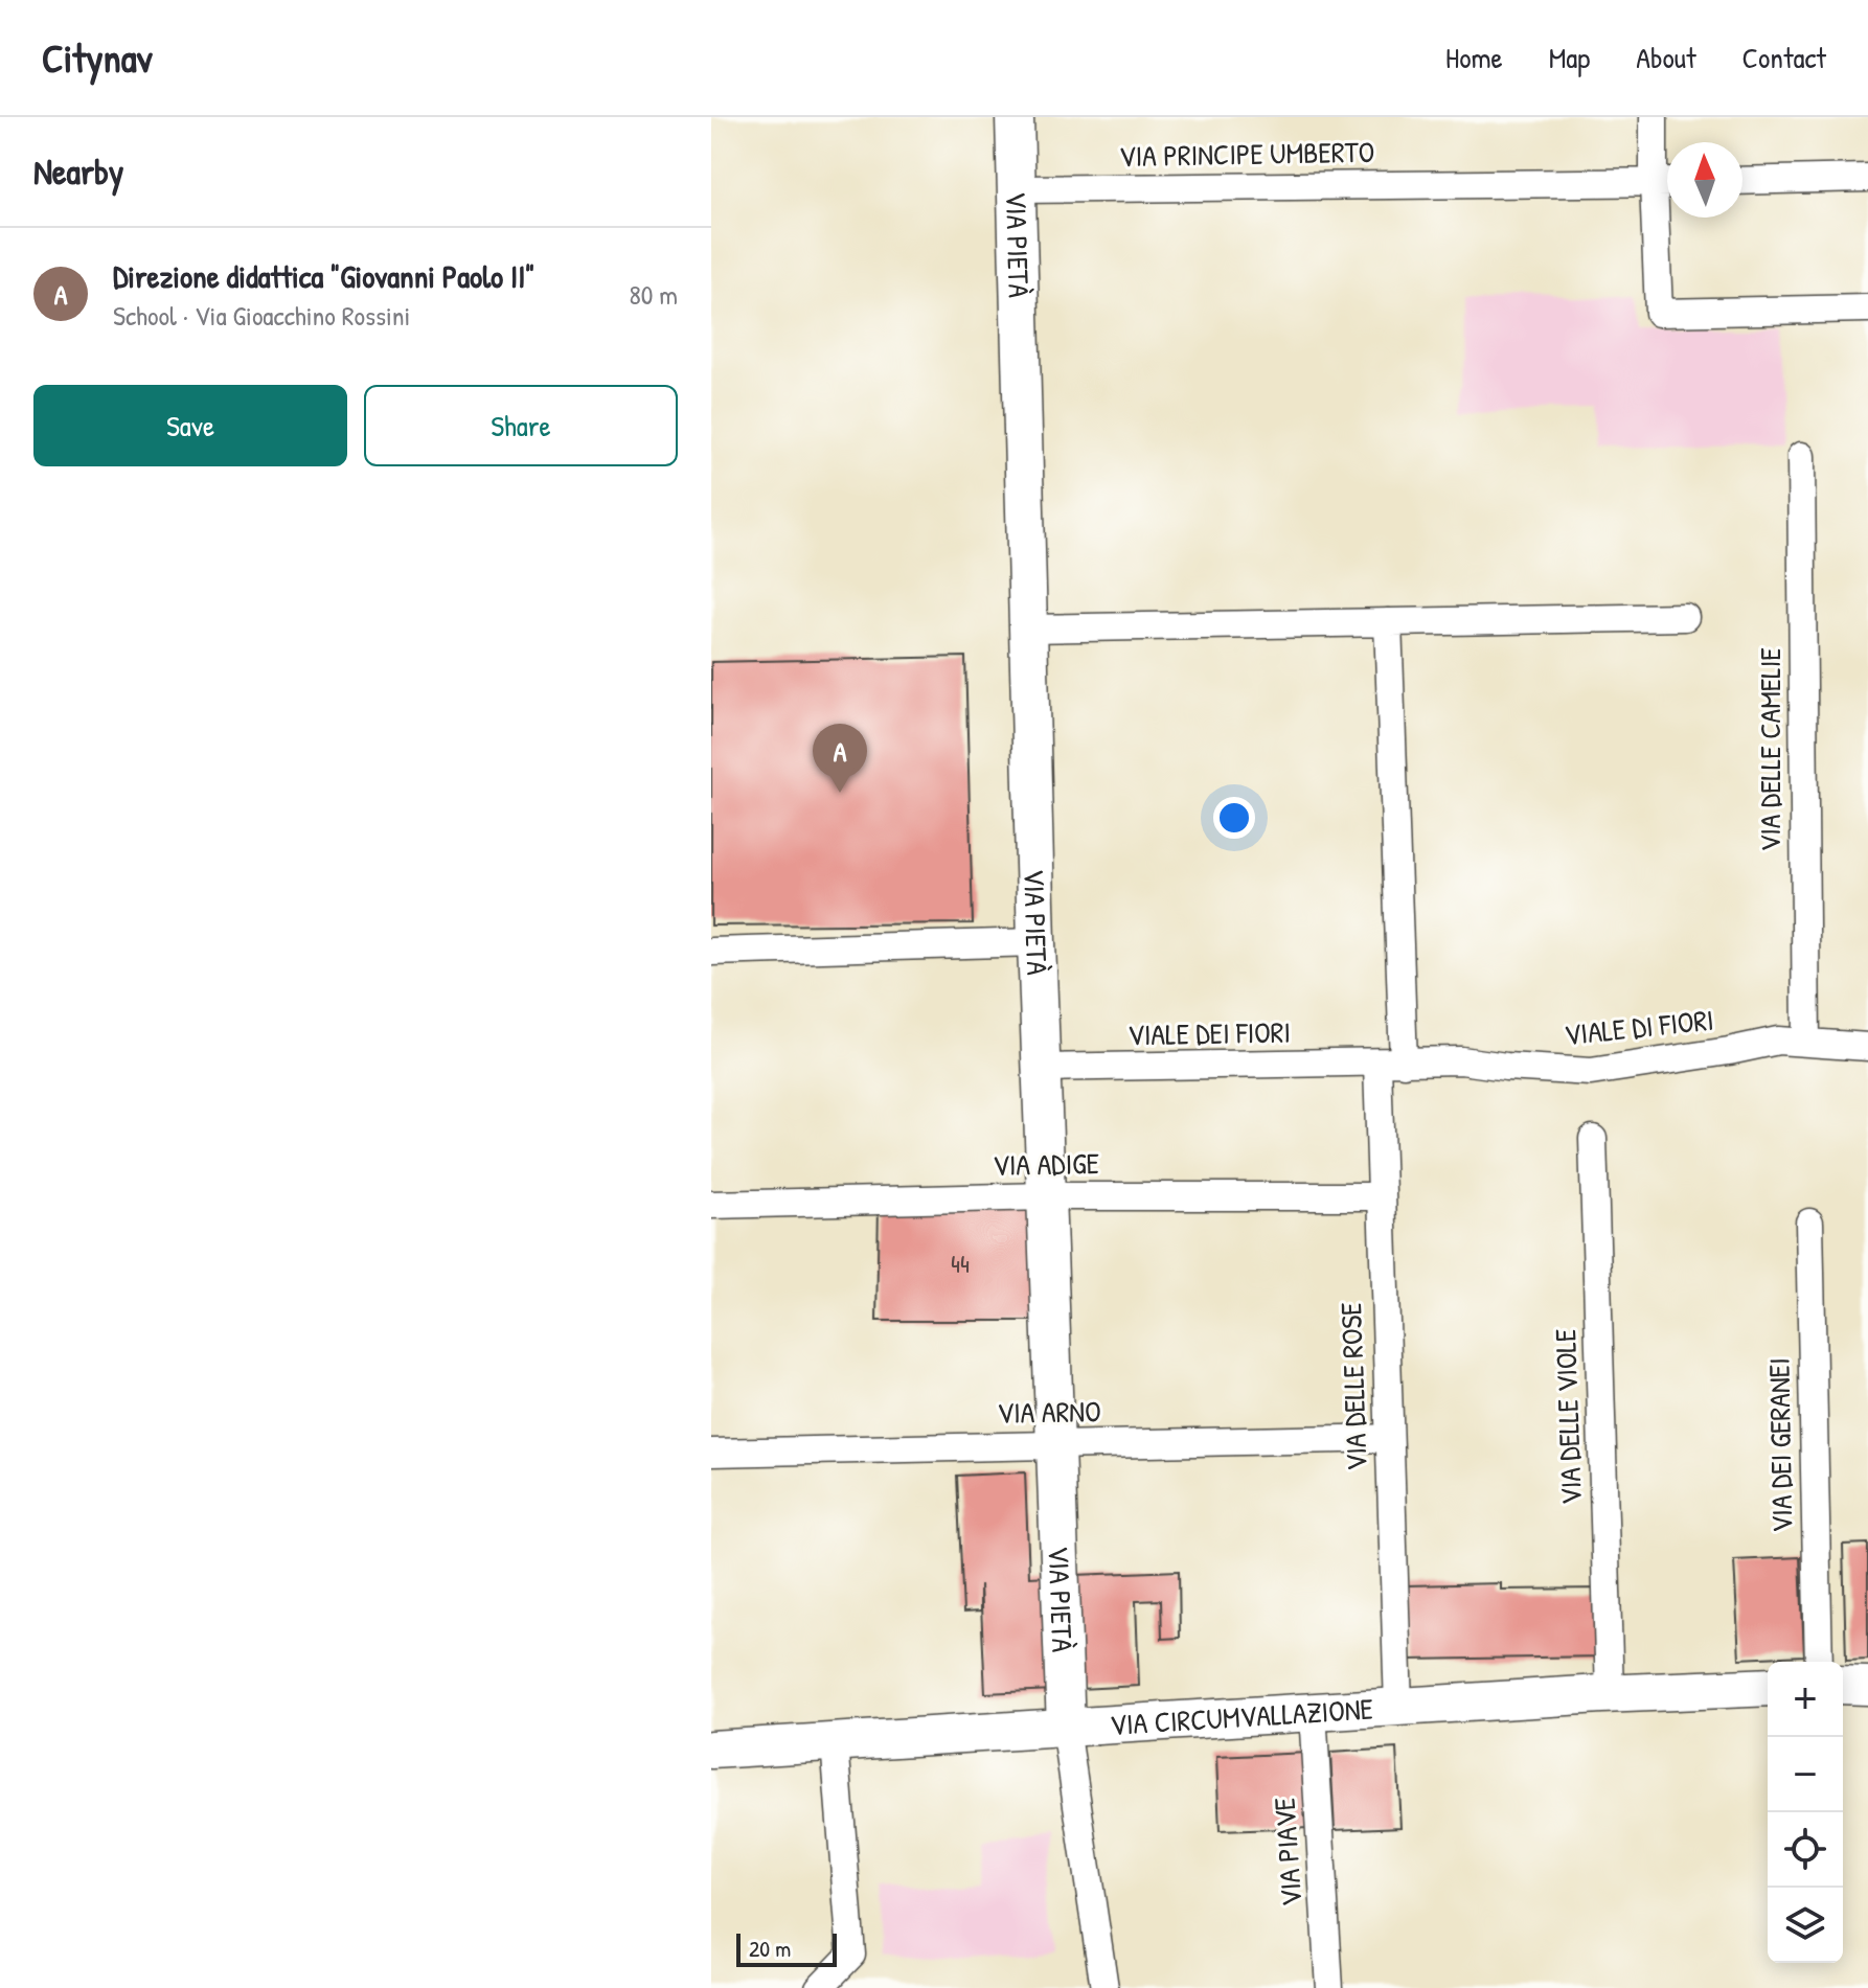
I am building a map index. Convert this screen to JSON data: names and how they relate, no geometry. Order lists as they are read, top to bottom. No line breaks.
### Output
{"streets":{"street":["VIA PRINCIPE UMBERTO","VIA PIETÀ","VIA DELLE CAMELIE","VIALE DI FIORI","VIALE DEI FIORI","VIA ADIGE","VIA DELLE ROSE","VIA ARNO","VIA DELLE VIOLE","VIA DEI GERANEI","VIA CIRCUMVALLAZIONE","VIA PIAVE"]},"crossings":[["VIA PRINCIPE UMBERTO","VIA PIETÀ"],["VIA PIETÀ","VIALE DEI FIORI"],["VIA PIETÀ","VIA ADIGE"],["VIA PIETÀ","VIA ARNO"],["VIA PIETÀ","VIA CIRCUMVALLAZIONE"],["VIA DELLE CAMELIE","VIALE DI FIORI"],["VIALE DI FIORI","VIALE DEI FIORI"],["VIALE DI FIORI","VIA DELLE ROSE"],["VIALE DEI FIORI","VIA DELLE ROSE"],["VIA ADIGE","VIA DELLE ROSE"],["VIA DELLE ROSE","VIA ARNO"],["VIA DELLE ROSE","VIA CIRCUMVALLAZIONE"],["VIA DELLE VIOLE","VIA CIRCUMVALLAZIONE"],["VIA CIRCUMVALLAZIONE","VIA PIAVE"]],"house_numbers":["44"],"scale_bar":"20 m","north":"top","page":{"header":"Citynav","nav":["Home","Map","About","Contact"],"heading":"Nearby","list":[{"mark":"A","name":"Direzione didattica \"Giovanni Paolo II\"","note":"School · Via Gioacchino Rossini","value":"80 m"}],"buttons":["Save","Share"],"pins":"A","map_buttons":["+","−"],"scale":"20 m"}}
